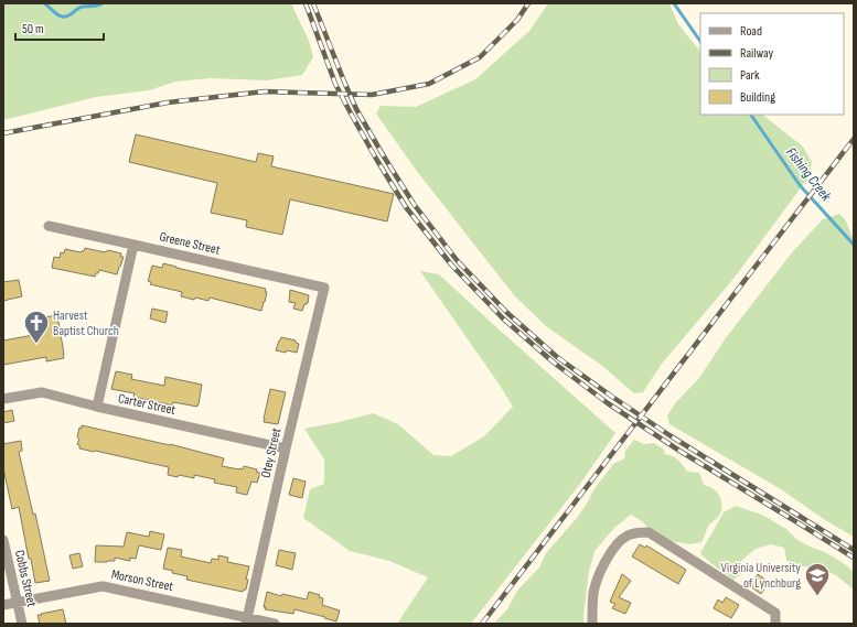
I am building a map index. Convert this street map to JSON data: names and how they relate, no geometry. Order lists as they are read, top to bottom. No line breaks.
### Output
{"streets":{"street":["Greene Street","Carter Street","Otey Street","Cobbs Street","Morson Street"]},"crossings":[["Greene Street","Otey Street"],["Carter Street","Otey Street"],["Otey Street","Morson Street"],["Cobbs Street","Morson Street"]],"water":["Fishing Creek"],"places":{"church":["Harvest Baptist Church"],"school or university":["Virginia University of Lynchburg"]},"legend":["Road","Railway","Park","Building"],"scale_bar":"50 m"}
